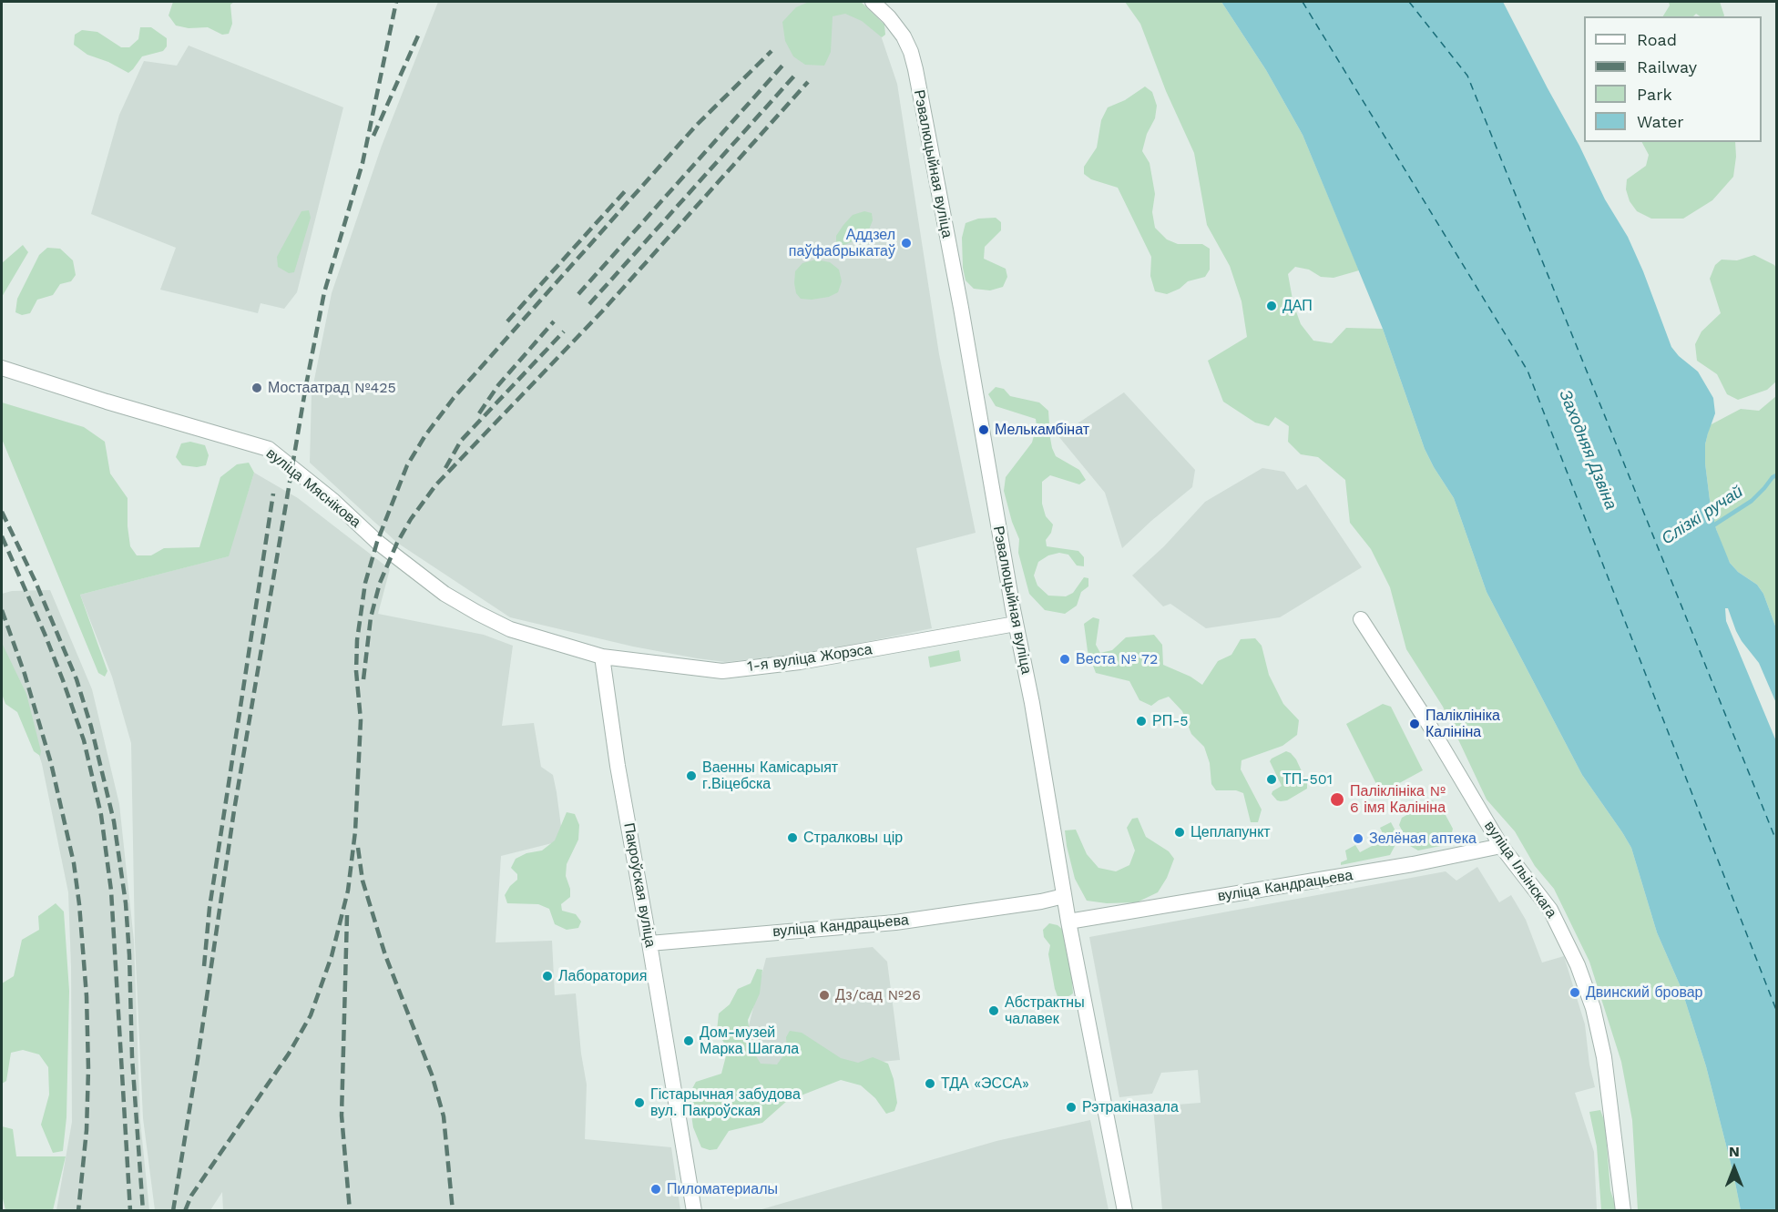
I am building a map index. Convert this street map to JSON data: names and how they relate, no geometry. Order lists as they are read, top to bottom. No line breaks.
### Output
{"streets":{"street":["Рэвалюцыйная вуліца","вуліца Мяснікова","1-я вуліца Жорэса","вуліца Ільінскага","Пакроўская вуліца","вуліца Кандрацьева"]},"crossings":[["Рэвалюцыйная вуліца","1-я вуліца Жорэса"],["Рэвалюцыйная вуліца","вуліца Кандрацьева"],["вуліца Мяснікова","1-я вуліца Жорэса"],["вуліца Мяснікова","Пакроўская вуліца"],["1-я вуліца Жорэса","Пакроўская вуліца"],["вуліца Ільінскага","вуліца Кандрацьева"],["Пакроўская вуліца","вуліца Кандрацьева"]],"water":["Заходняя Дзвіна","Слізкі ручай"],"places":["Аддзел паўфабрыкатаў","ДАП","Мостаатрад №425","Мелькамбінат","Веста № 72","РП-5","Паліклініка Калініна","Ваенны Камісарыят г.Віцебска","ТП-501","Паліклініка № 6 імя Калініна","Цеплапункт","Стралковы цір","Зелёная аптека","Лаборатория","Двинский бровар","Дз/сад №26","Абстрактны чалавек","Дом-музей Марка Шагала","ТДА «ЭССА»","Гістарычная забудова вул. Пакроўская","Рэтракіназала","Пиломатериалы"],"legend":["Road","Railway","Park","Water"],"north":"top"}
